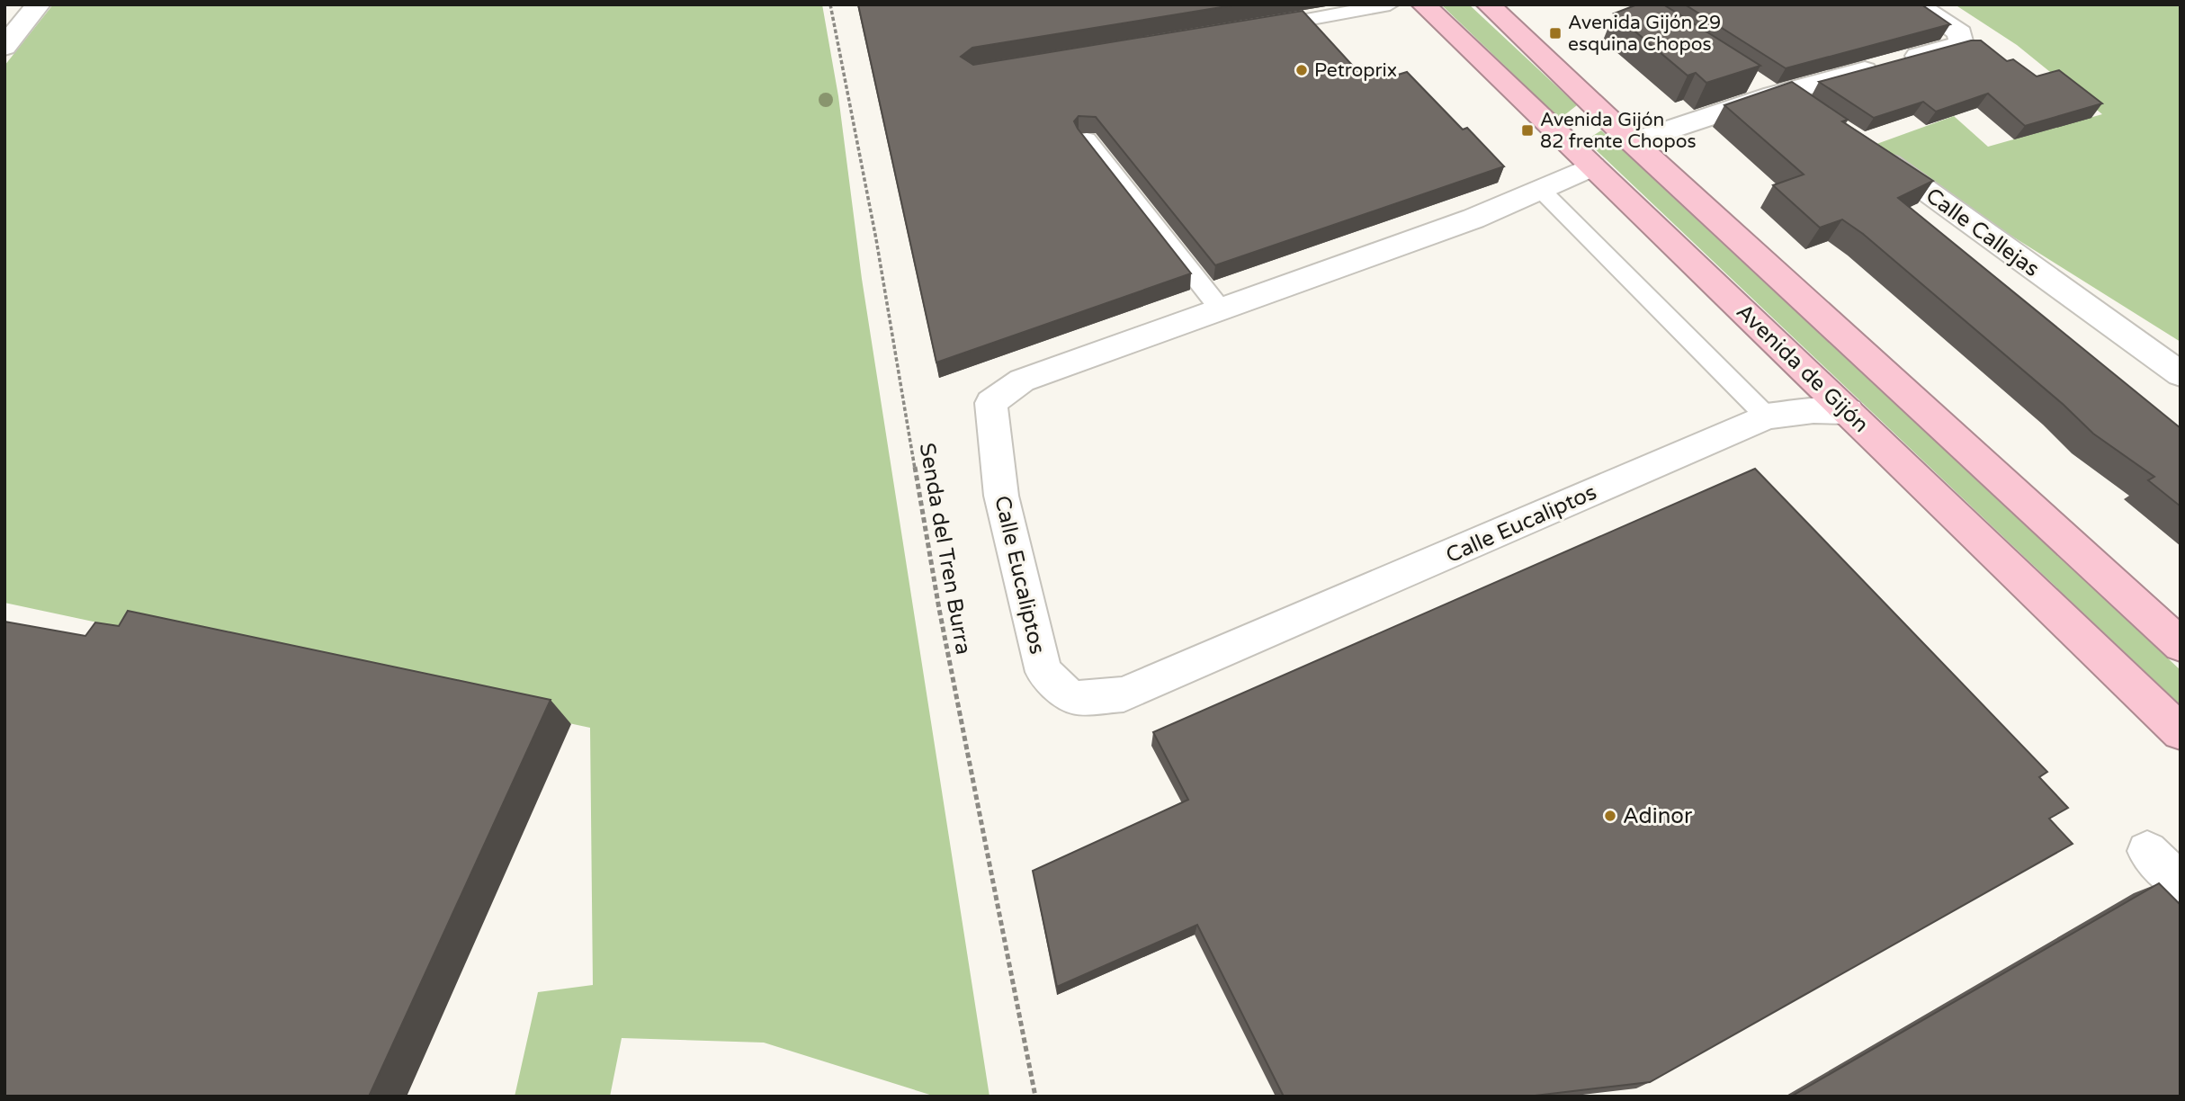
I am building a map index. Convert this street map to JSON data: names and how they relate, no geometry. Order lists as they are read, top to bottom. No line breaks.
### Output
{"streets":{"highway":["Avenida de Gijón"],"street":["Calle Callejas","Calle Eucaliptos"],"path":["Senda del Tren Burra"]},"crossings":[["Avenida de Gijón","Calle Eucaliptos"]],"places":{"transit":["Avenida Gijón 29 esquina Chopos","Avenida Gijón 82 frente Chopos"],"other":["Petroprix","Adinor"]}}
